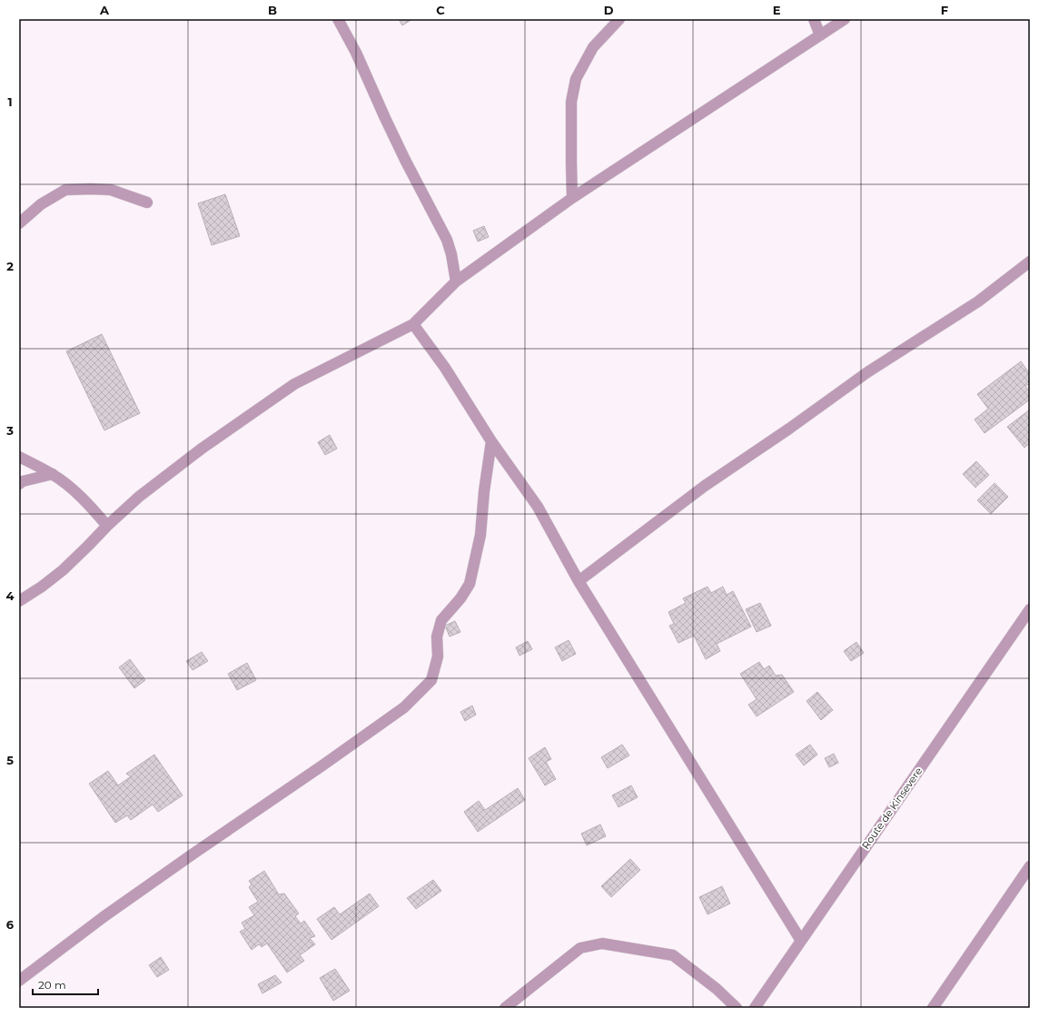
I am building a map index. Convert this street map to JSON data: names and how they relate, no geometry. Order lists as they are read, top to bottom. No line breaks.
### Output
{"streets":{"street":["Route de Kinsevere"]},"scale_bar":"20 m","grid":{"columns":["A","B","C","D","E","F"],"rows":["1","2","3","4","5","6"]}}
